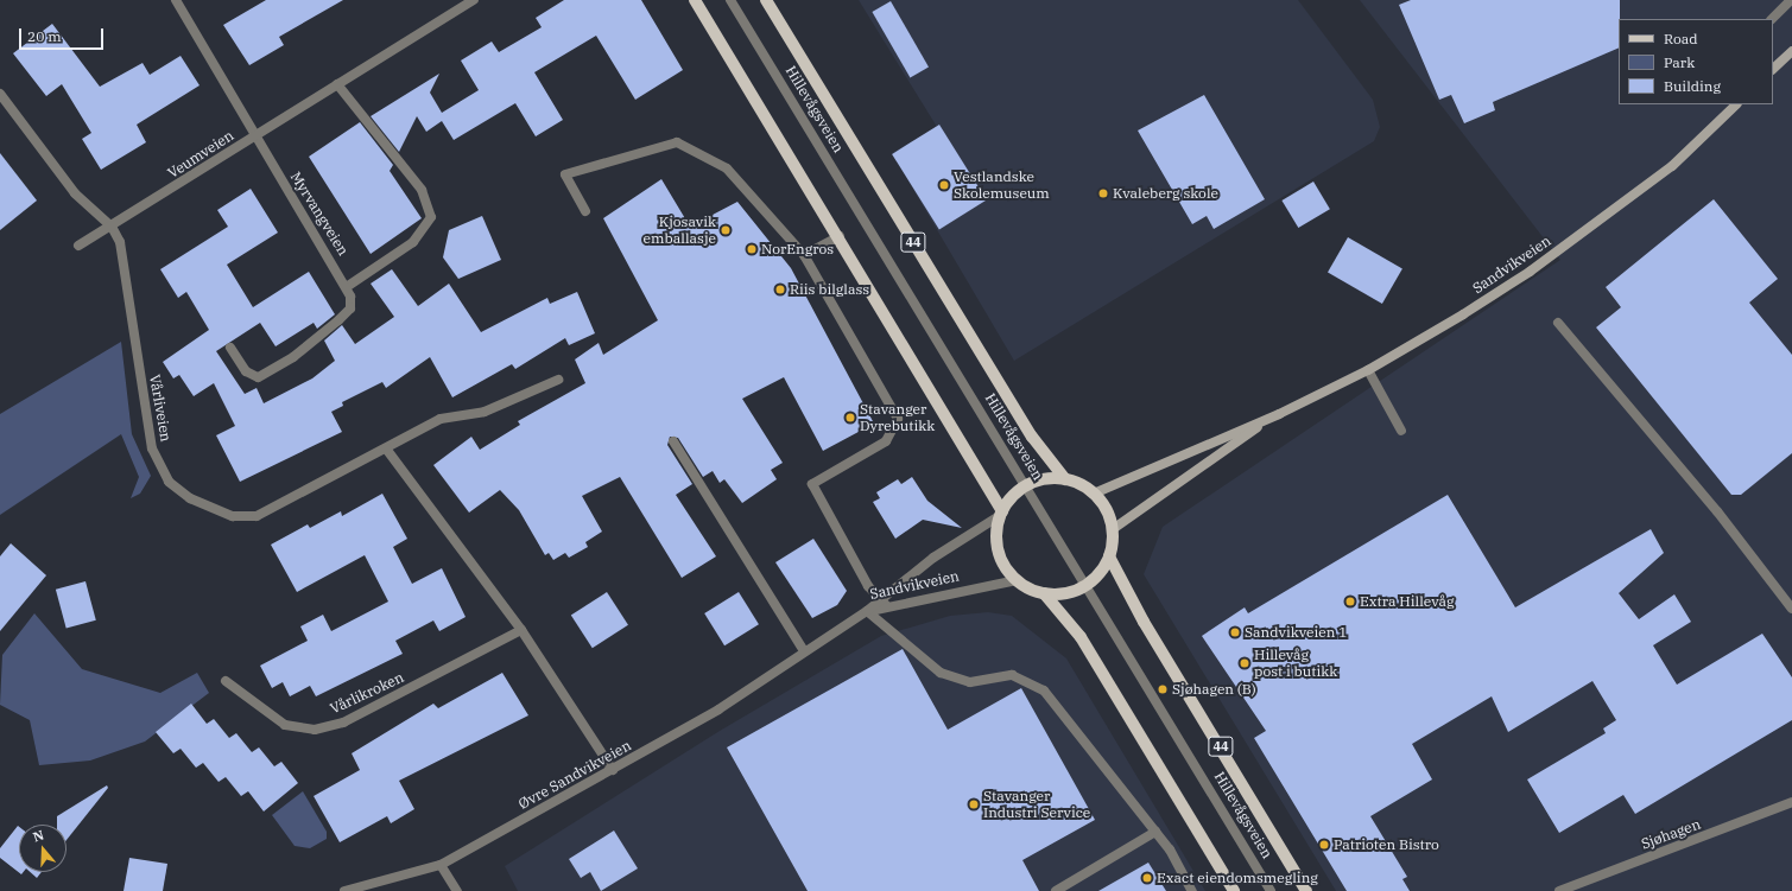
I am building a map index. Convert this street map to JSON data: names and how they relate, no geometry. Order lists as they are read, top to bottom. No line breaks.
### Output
{"streets":{"main road":["Hillevågsveien","44"],"street":["Veumveien","Myrvangveien","Sandvikveien","Vårliveien","Vårlikroken","Øvre Sandvikveien","Sjøhagen"]},"crossings":[["Hillevågsveien","44"],["Veumveien","Myrvangveien"],["Veumveien","Vårliveien"],["44","Sandvikveien"],["Sandvikveien","Øvre Sandvikveien"]],"places":["Vestlandske Skolemuseum","Kvaleberg skole","Kjosavik emballasje","NorEngros","Riis bilglass","Stavanger Dyrebutikk","Extra Hillevåg","Sandvikveien 1","Hillevåg post i butikk","Sjøhagen (B)","Stavanger Industri Service","Patrioten Bistro","Exact eiendomsmegling"],"legend":["Road","Park","Building"],"scale_bar":"20 m","north":"top"}
